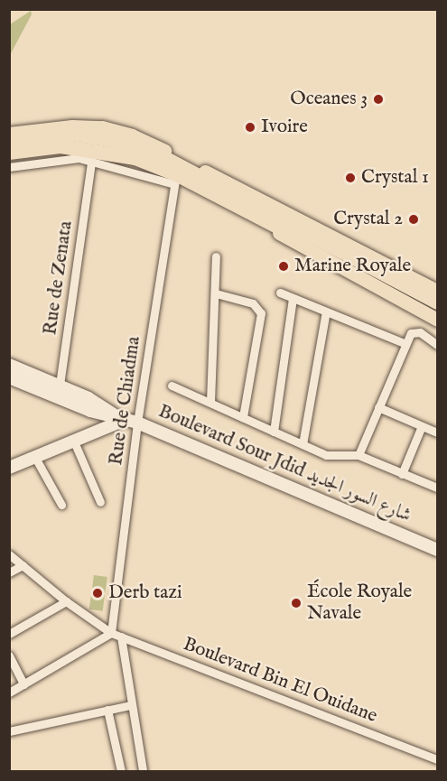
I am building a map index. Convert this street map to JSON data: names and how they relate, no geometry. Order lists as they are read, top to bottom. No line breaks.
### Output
{"streets":{"street":["Rue de Zenata","Rue de Chiadma","Boulevard Sour Jdid شارع السور الجديد","Boulevard Bin El Ouidane"]},"crossings":[["Rue de Zenata","Boulevard Sour Jdid شارع السور الجديد"],["Rue de Chiadma","Boulevard Sour Jdid شارع السور الجديد"],["Rue de Chiadma","Boulevard Bin El Ouidane"]],"places":["Oceanes 3","Ivoire","Crystal 1","Crystal 2","Marine Royale","Derb tazi","École Royale Navale"]}
